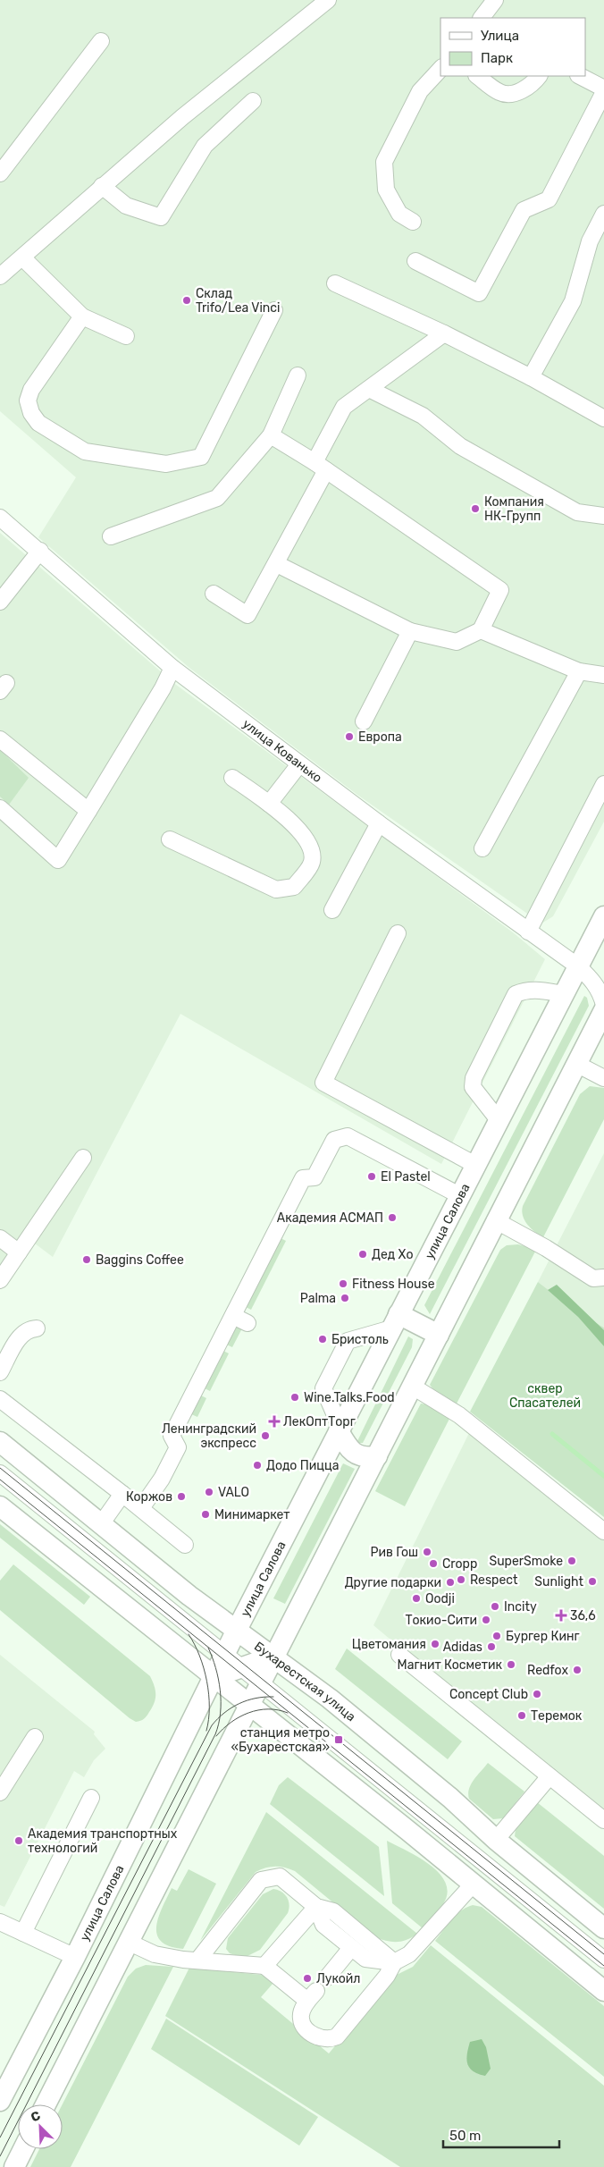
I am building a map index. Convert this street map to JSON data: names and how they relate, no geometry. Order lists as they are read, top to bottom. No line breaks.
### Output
{"streets":{"main road":["улица Салова","Бухарестская улица"],"street":["улица Кованько"]},"crossings":[["улица Кованько","улица Салова"],["улица Салова","Бухарестская улица"]],"parks":["cквер Спасателей"],"places":{"other":["Склад Trifo/Lea Vinci","Компания НК-Групп","Европа","El Pastel","Академия АСМАП","Дед Хо","Baggins Coffee","Fitness House","Palma","Бристоль","Wine.Talks.Food","Ленинградский экспресс","Додо Пицца","VALO","Коржов","Минимаркет","Рив Гош","SuperSmoke","Cropp","Respect","Sunlight","Другие подарки","Oodji","Incity","Токио-Сити","Бургер Кинг","Цветомания","Adidas","Магнит Косметик","Redfox","Concept Club","Теремок","Академия транспортных технологий","Лукойл"],"health":["ЛекОптТорг","36,6"],"transit":["станция метро «Бухарестская»"]},"legend":["Улица","Парк"],"scale_bar":"50 m","north":"top left"}
